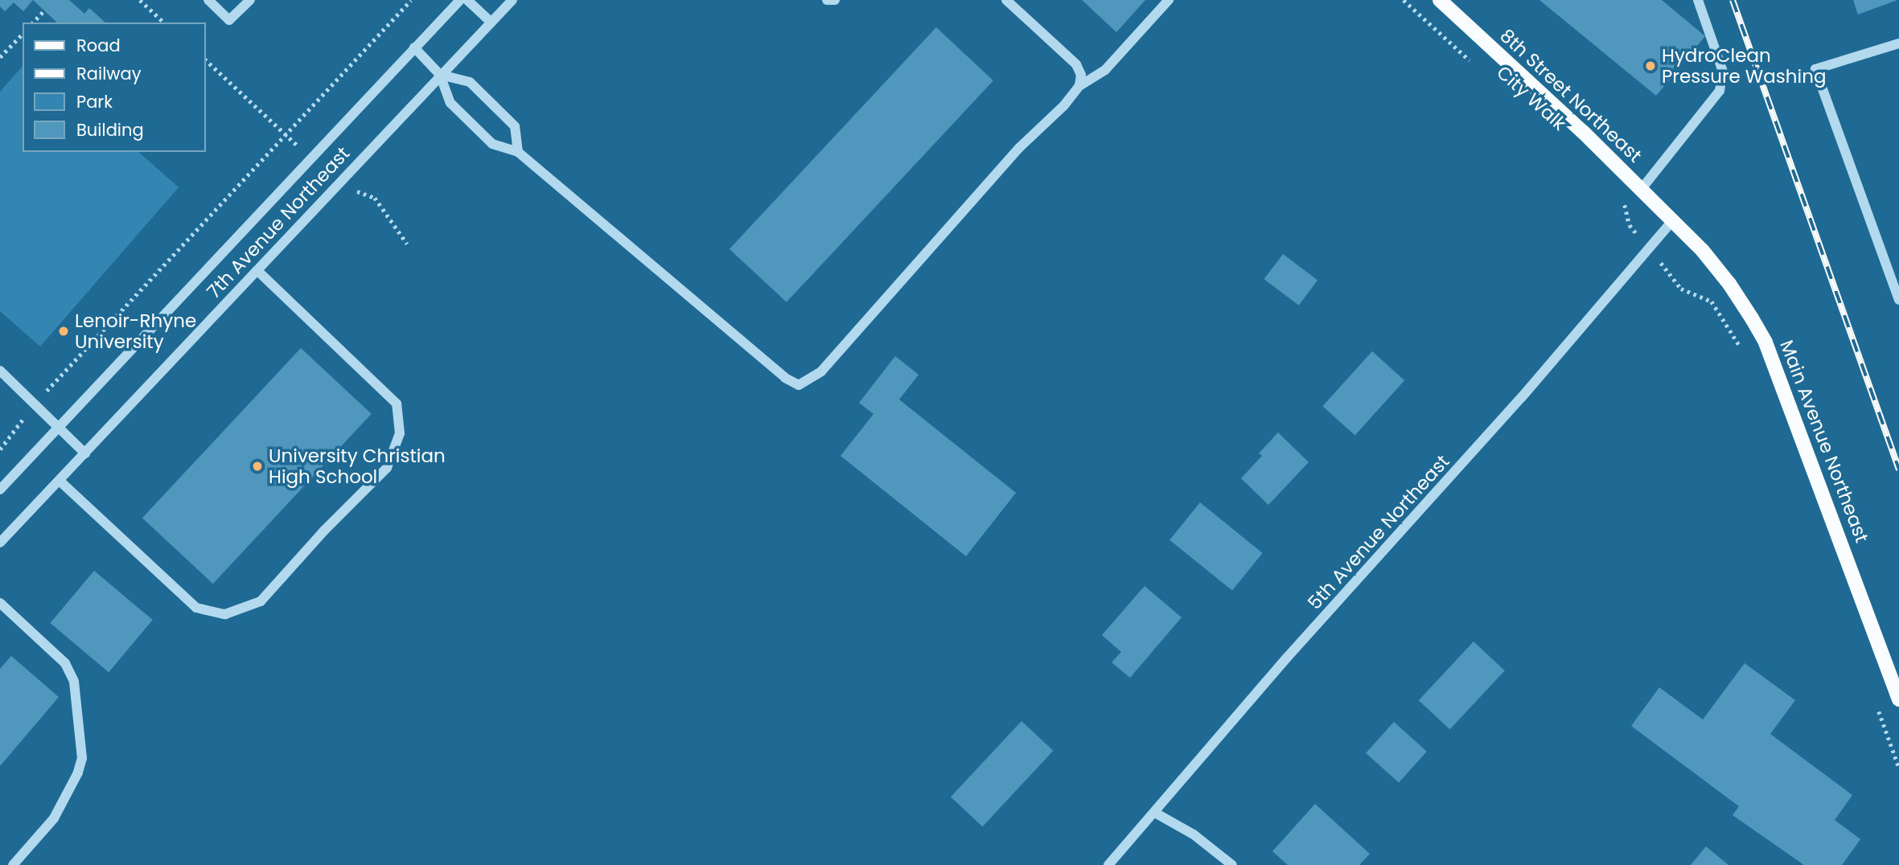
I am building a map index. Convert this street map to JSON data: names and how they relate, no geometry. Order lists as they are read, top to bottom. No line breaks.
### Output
{"streets":{"main road":["8th Street Northeast","Main Avenue Northeast"],"street":["7th Avenue Northeast","5th Avenue Northeast"],"path":["City Walk"]},"crossings":[["8th Street Northeast","Main Avenue Northeast"],["8th Street Northeast","5th Avenue Northeast"],["Main Avenue Northeast","5th Avenue Northeast"]],"places":["HydroClean Pressure Washing","Lenoir-Rhyne University","University Christian High School"],"legend":["Road","Railway","Park","Building"]}
